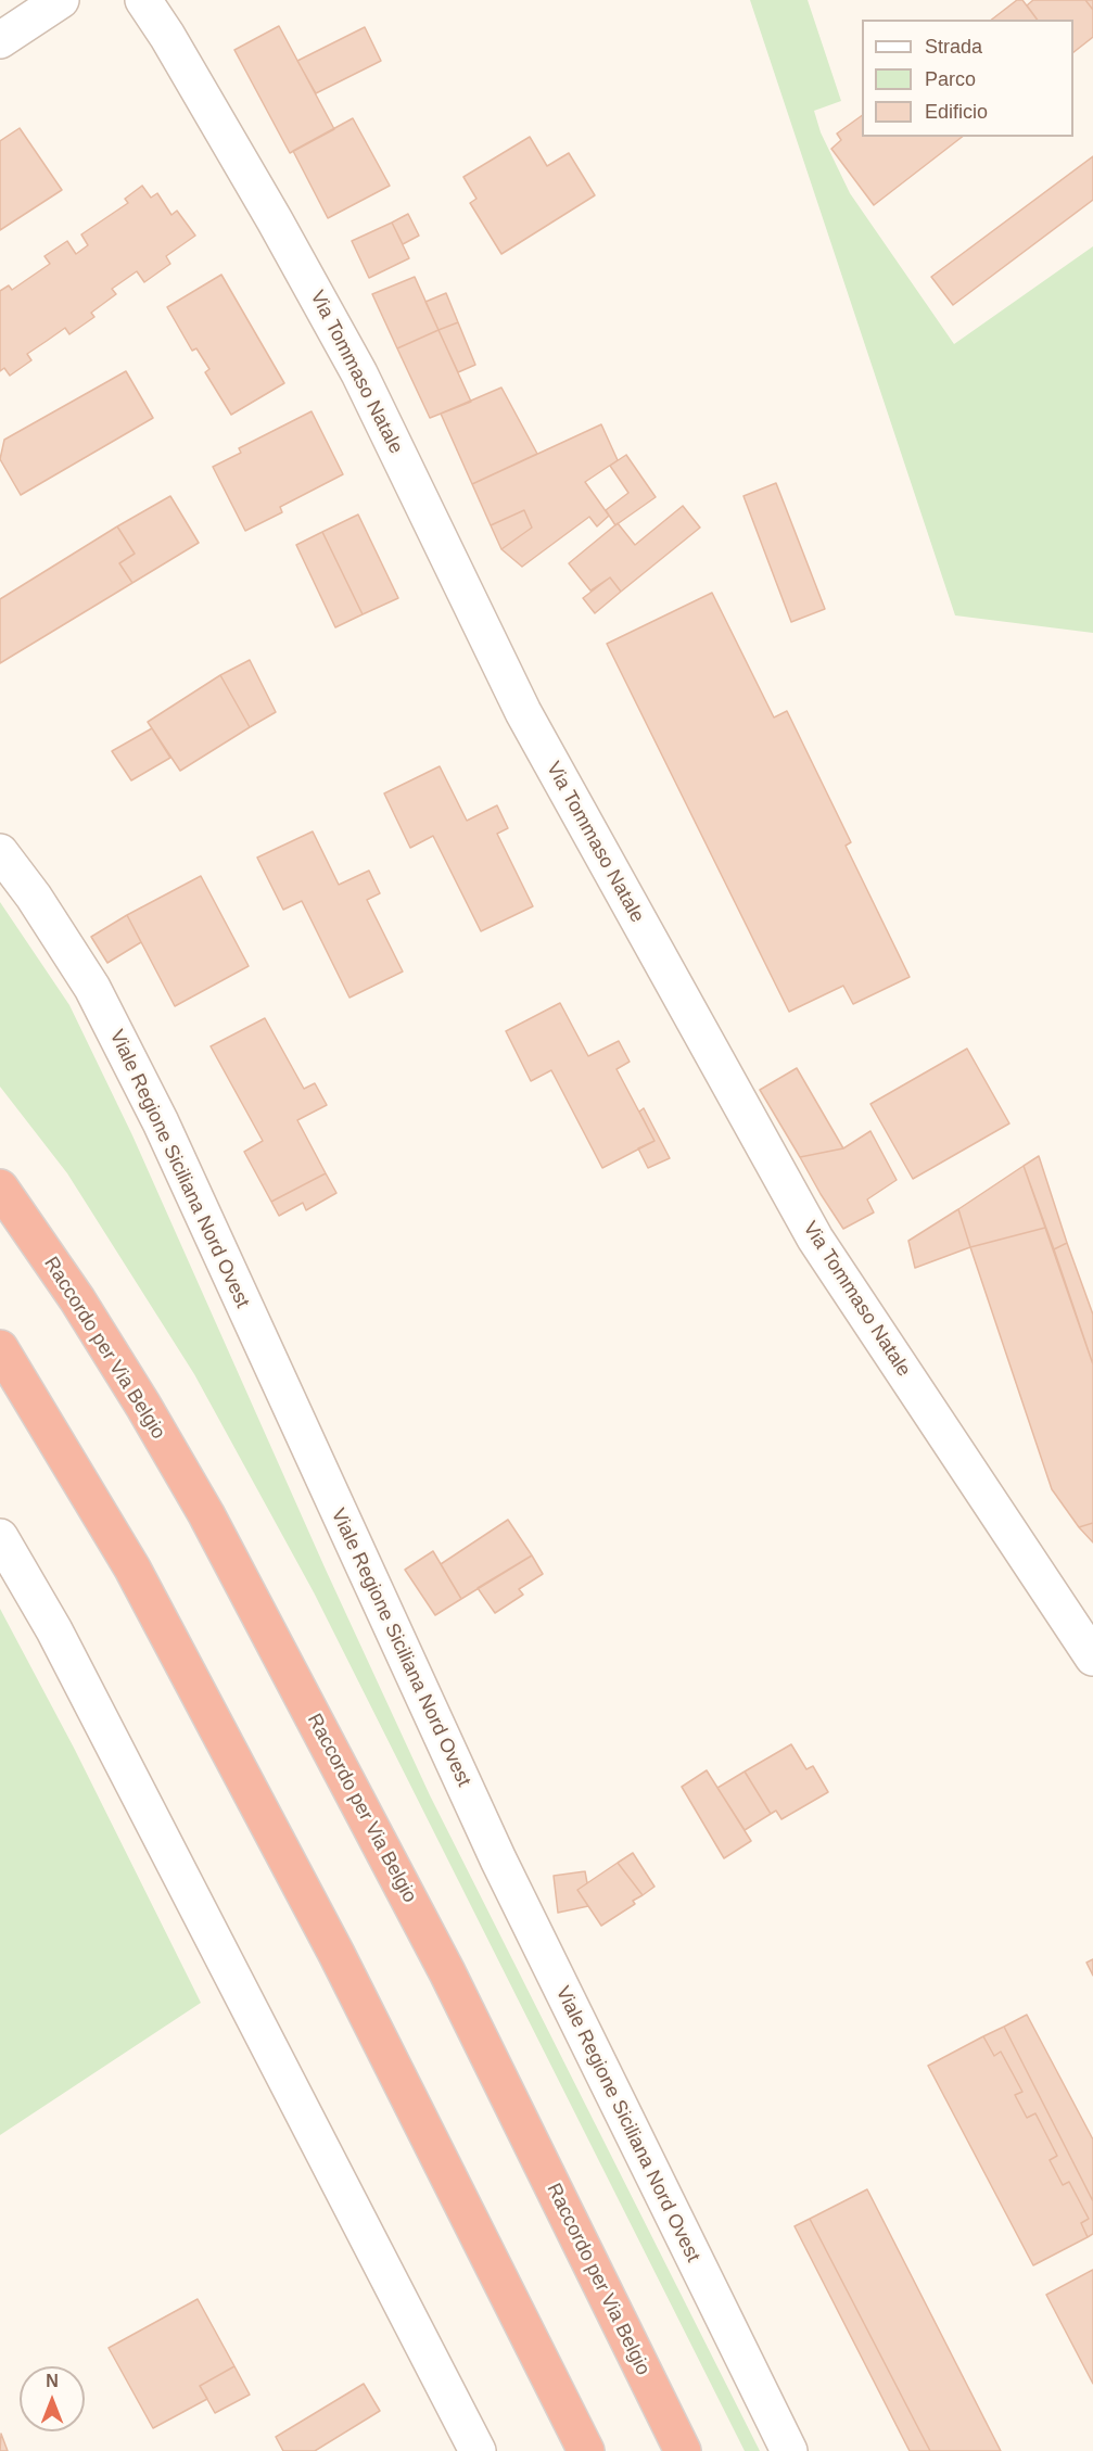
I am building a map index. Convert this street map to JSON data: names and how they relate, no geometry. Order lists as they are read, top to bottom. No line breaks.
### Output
{"streets":{"highway":["Raccordo per Via Belgio"],"street":["Via Tommaso Natale","Viale Regione Siciliana Nord Ovest"]},"legend":["Strada","Parco","Edificio"],"north":"top"}
